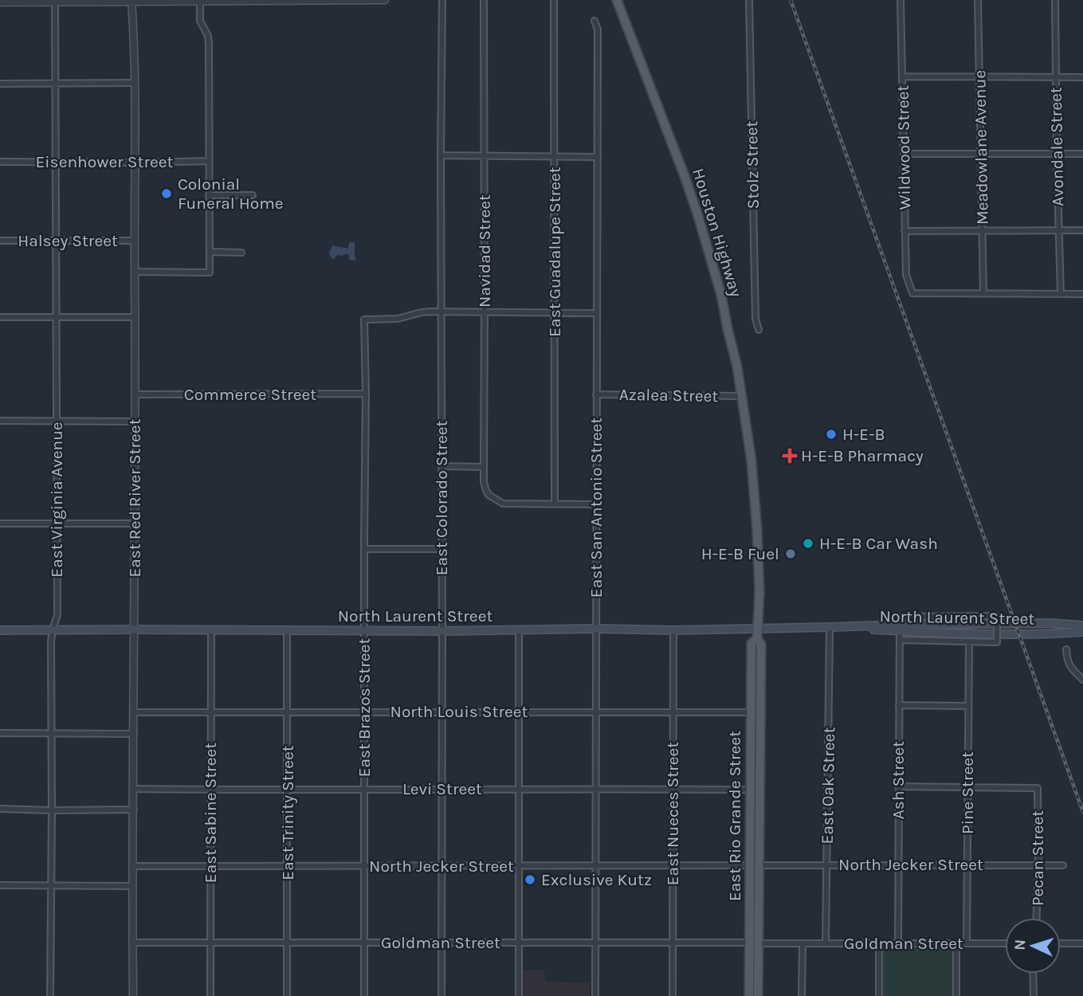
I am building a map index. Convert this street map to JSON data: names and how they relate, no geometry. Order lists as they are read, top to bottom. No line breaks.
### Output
{"streets":{"main road":["Houston Highway","North Laurent Street","East Rio Grande Street"],"street":["Avondale Street","Wildwood Street","Meadowlane Avenue","Eisenhower Street","Stolz Street","Halsey Street","Navidad Street","East Guadalupe Street","Commerce Street","Azalea Street","East Red River Street","East Colorado Street","East Virginia Avenue","East San Antonio Street","East Brazos Street","North Louis Street","Ash Street","East Oak Street","Levi Street","Pine Street","East Sabine Street","East Trinity Street","East Nueces Street","Pecan Street","North Jecker Street","Goldman Street"]},"crossings":[["Wildwood Street","Meadowlane Avenue"],["Eisenhower Street","East Red River Street"],["Eisenhower Street","East Virginia Avenue"],["Houston Highway","Azalea Street"],["Houston Highway","East Rio Grande Street"],["Halsey Street","East Red River Street"],["Halsey Street","East Virginia Avenue"],["Navidad Street","East Guadalupe Street"],["Commerce Street","East Red River Street"],["Commerce Street","East Brazos Street"],["Azalea Street","East San Antonio Street"],["East Red River Street","North Laurent Street"],["East Red River Street","North Louis Street"],["East Red River Street","Levi Street"],["East Red River Street","North Jecker Street"],["East Red River Street","Goldman Street"],["East Colorado Street","North Laurent Street"],["East Colorado Street","East Brazos Street"],["East Colorado Street","North Louis Street"],["East Colorado Street","Levi Street"],["East Colorado Street","North Jecker Street"],["East Colorado Street","Goldman Street"],["East Virginia Avenue","North Laurent Street"],["East San Antonio Street","North Laurent Street"],["East San Antonio Street","North Louis Street"],["East San Antonio Street","Levi Street"],["East San Antonio Street","North Jecker Street"],["East San Antonio Street","Goldman Street"],["North Laurent Street","East Brazos Street"],["North Laurent Street","Ash Street"],["North Laurent Street","East Oak Street"],["North Laurent Street","East Sabine Street"],["North Laurent Street","East Trinity Street"],["North Laurent Street","East Nueces Street"],["North Laurent Street","East Rio Grande Street"],["East Brazos Street","North Louis Street"],["East Brazos Street","Levi Street"],["East Brazos Street","North Jecker Street"],["East Brazos Street","Goldman Street"],["North Louis Street","East Sabine Street"],["North Louis Street","East Trinity Street"],["North Louis Street","East Nueces Street"],["North Louis Street","East Rio Grande Street"],["Ash Street","North Jecker Street"],["Ash Street","Goldman Street"],["East Oak Street","North Jecker Street"],["East Oak Street","Goldman Street"],["Levi Street","East Sabine Street"],["Levi Street","East Trinity Street"],["Levi Street","East Nueces Street"],["Levi Street","East Rio Grande Street"],["Pine Street","Pecan Street"],["Pine Street","North Jecker Street"],["Pine Street","Goldman Street"],["East Sabine Street","North Jecker Street"],["East Sabine Street","Goldman Street"],["East Trinity Street","North Jecker Street"],["East Trinity Street","Goldman Street"],["East Nueces Street","North Jecker Street"],["East Nueces Street","Goldman Street"],["East Rio Grande Street","North Jecker Street"],["East Rio Grande Street","Goldman Street"],["Pecan Street","North Jecker Street"]],"places":{"other":["Colonial Funeral Home","H-E-B","H-E-B Car Wash","H-E-B Fuel","Exclusive Kutz"],"health":["H-E-B Pharmacy"]},"north":"left"}
